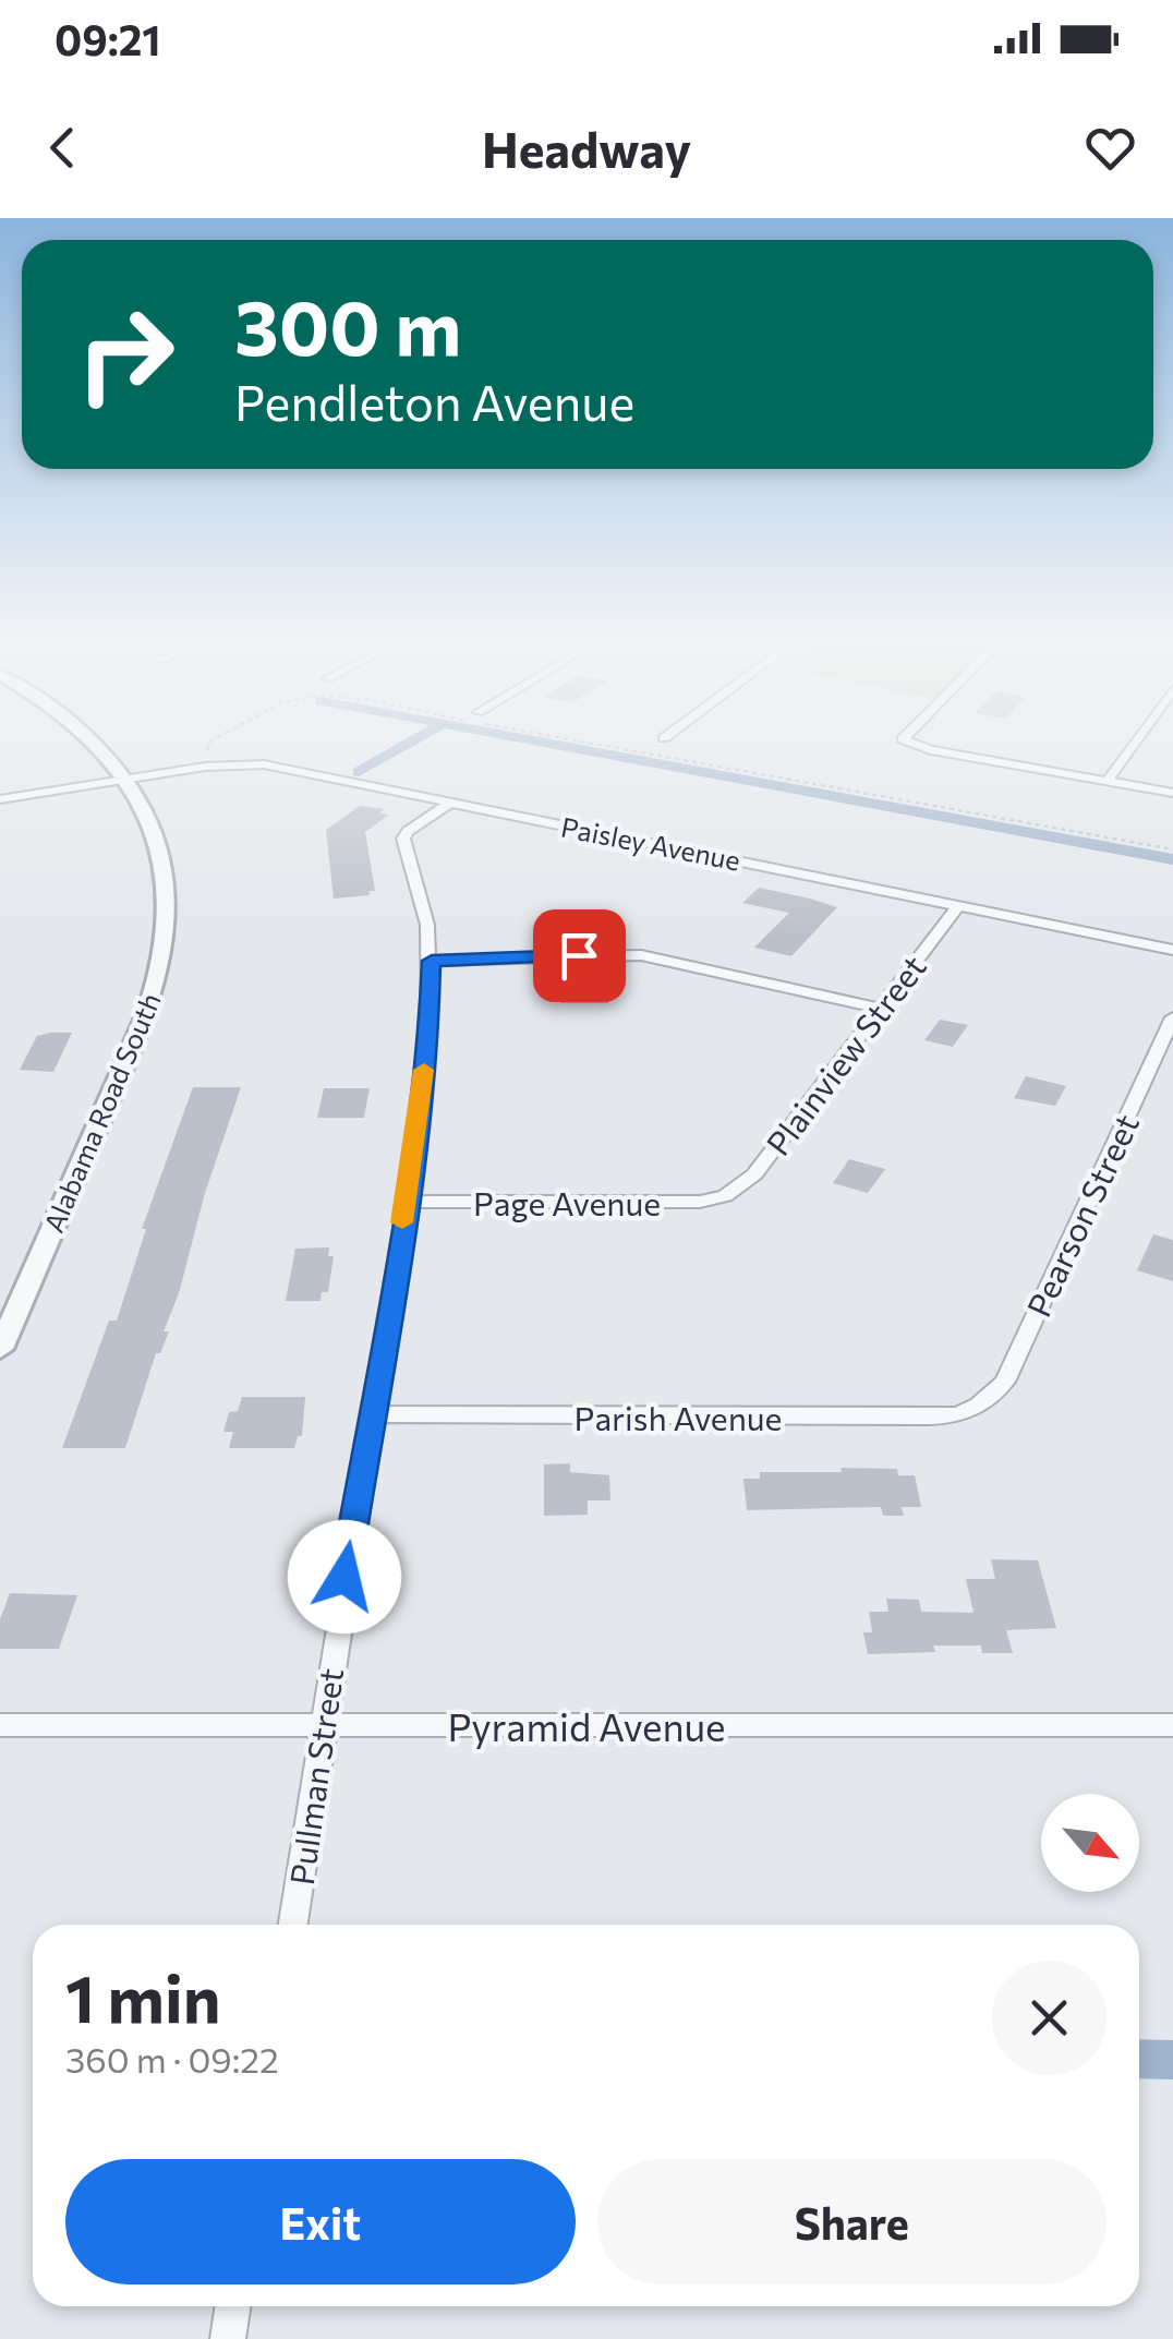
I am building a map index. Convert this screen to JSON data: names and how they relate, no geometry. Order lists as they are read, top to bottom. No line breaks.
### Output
{"streets":{"street":["Paisley Avenue","Plainview Street","Alabama Road South","Page Avenue","Pearson Street","Parish Avenue","Pyramid Avenue","Pullman Street"]},"crossings":[["Paisley Avenue","Plainview Street"],["Paisley Avenue","Alabama Road South"],["Paisley Avenue","Pullman Street"],["Plainview Street","Page Avenue"],["Page Avenue","Pullman Street"],["Pearson Street","Parish Avenue"],["Parish Avenue","Pullman Street"],["Pyramid Avenue","Pullman Street"]],"north":"bottom right","page":{"status":"09:21","header":"Headway","turn":["300 m","Pendleton Avenue"],"heading":["1 min","360 m · 09:22"],"buttons":["Exit","Share"]}}
